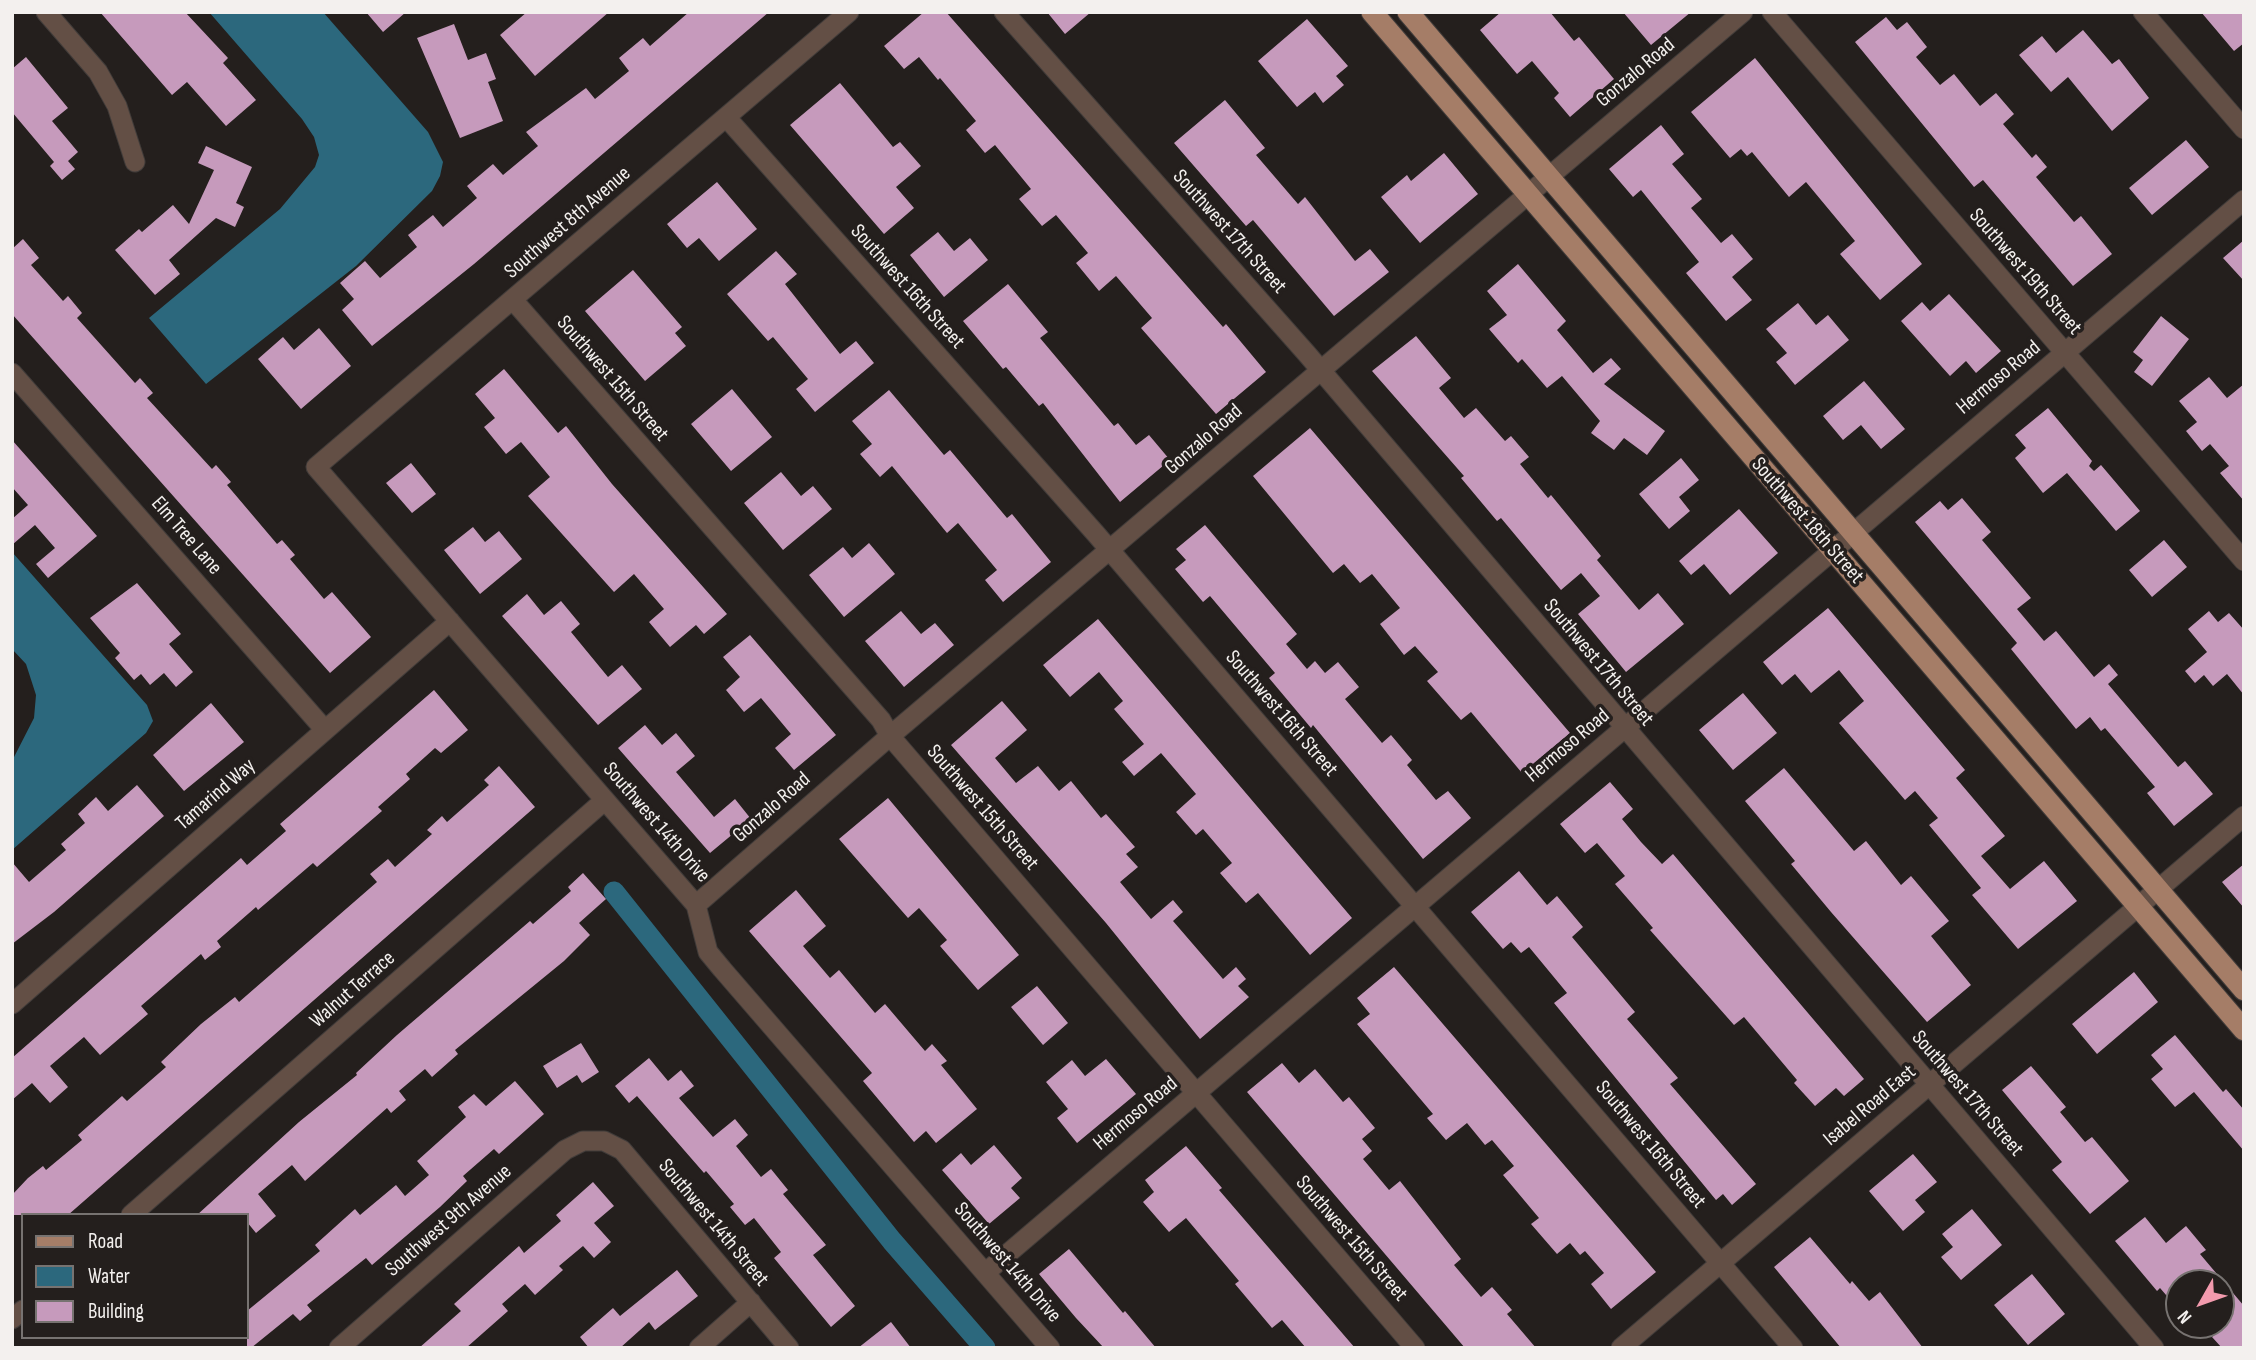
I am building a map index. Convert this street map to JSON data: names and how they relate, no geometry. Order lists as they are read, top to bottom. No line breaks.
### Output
{"streets":{"main road":["Southwest 18th Street"],"street":["Gonzalo Road","Southwest 8th Avenue","Southwest 17th Street","Southwest 19th Street","Southwest 16th Street","Hermoso Road","Southwest 15th Street","Elm Tree Lane","Tamarind Way","Southwest 14th Drive","Walnut Terrace","Isabel Road East","Southwest 9th Avenue","Southwest 14th Street"]},"crossings":[["Gonzalo Road","Southwest 17th Street"],["Gonzalo Road","Southwest 16th Street"],["Gonzalo Road","Southwest 15th Street"],["Gonzalo Road","Southwest 18th Street"],["Gonzalo Road","Southwest 14th Drive"],["Southwest 8th Avenue","Southwest 16th Street"],["Southwest 8th Avenue","Southwest 15th Street"],["Southwest 8th Avenue","Southwest 14th Drive"],["Southwest 17th Street","Hermoso Road"],["Southwest 17th Street","Isabel Road East"],["Southwest 19th Street","Hermoso Road"],["Southwest 16th Street","Hermoso Road"],["Southwest 16th Street","Isabel Road East"],["Hermoso Road","Southwest 15th Street"],["Hermoso Road","Southwest 18th Street"],["Hermoso Road","Southwest 14th Drive"],["Southwest 18th Street","Isabel Road East"],["Elm Tree Lane","Tamarind Way"],["Tamarind Way","Southwest 14th Drive"],["Southwest 14th Drive","Walnut Terrace"],["Southwest 9th Avenue","Southwest 14th Street"]],"legend":["Road","Water","Building"],"north":"bottom left"}
